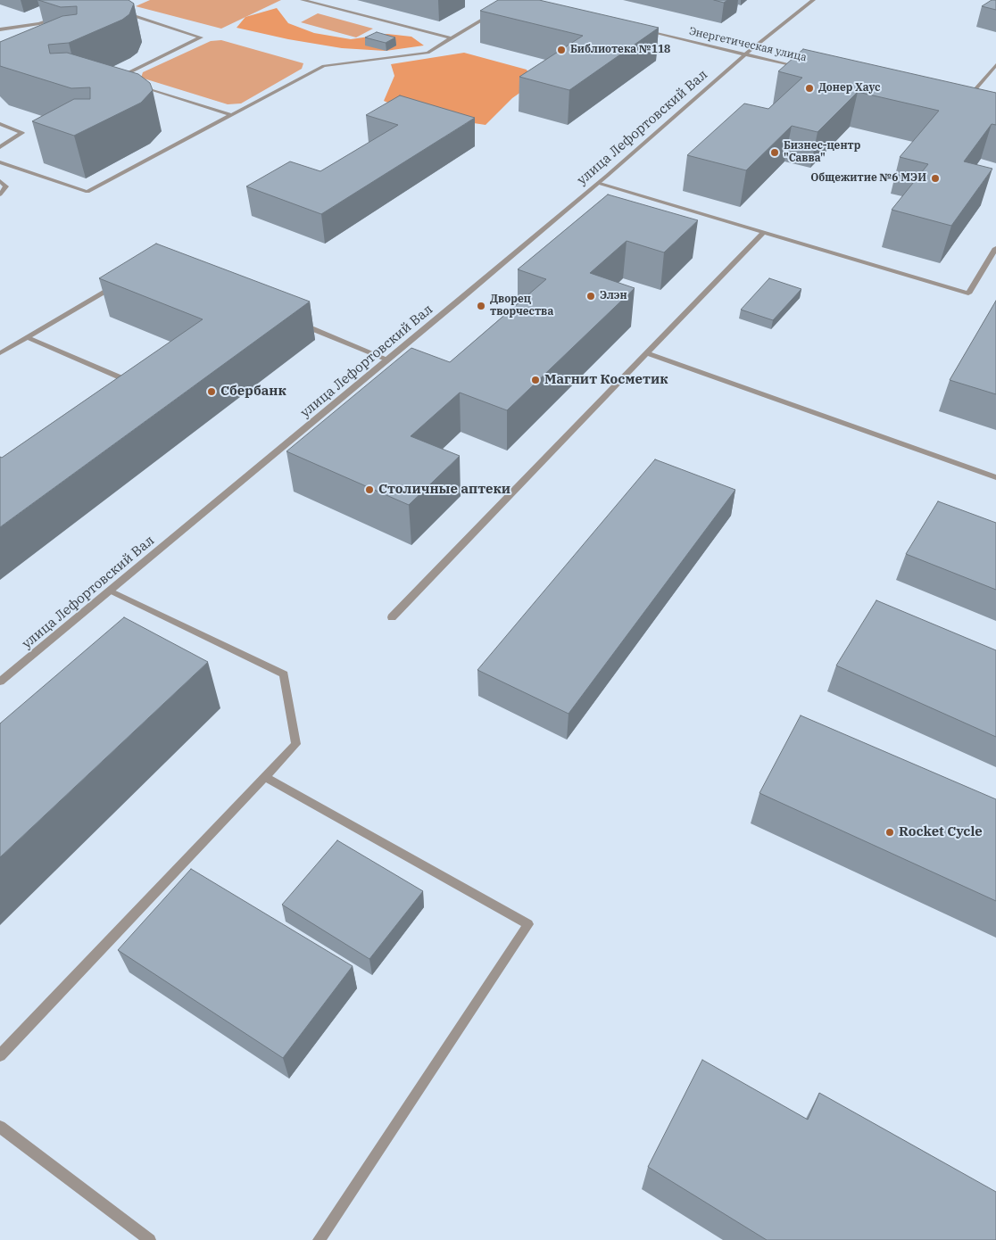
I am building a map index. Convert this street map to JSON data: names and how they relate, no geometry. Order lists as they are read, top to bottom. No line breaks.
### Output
{"streets":{"street":["Энергетическая улица","улица Лефортовский Вал"]},"crossings":[["Энергетическая улица","улица Лефортовский Вал"]],"places":["Библиотека №118","Донер Хаус","Бизнес-центр \"Савва\"","Общежитие №6 МЭИ","Элэн","Дворец творчества","Магнит Косметик","Сбербанк","Столичные аптеки","Rocket Cycle"]}
